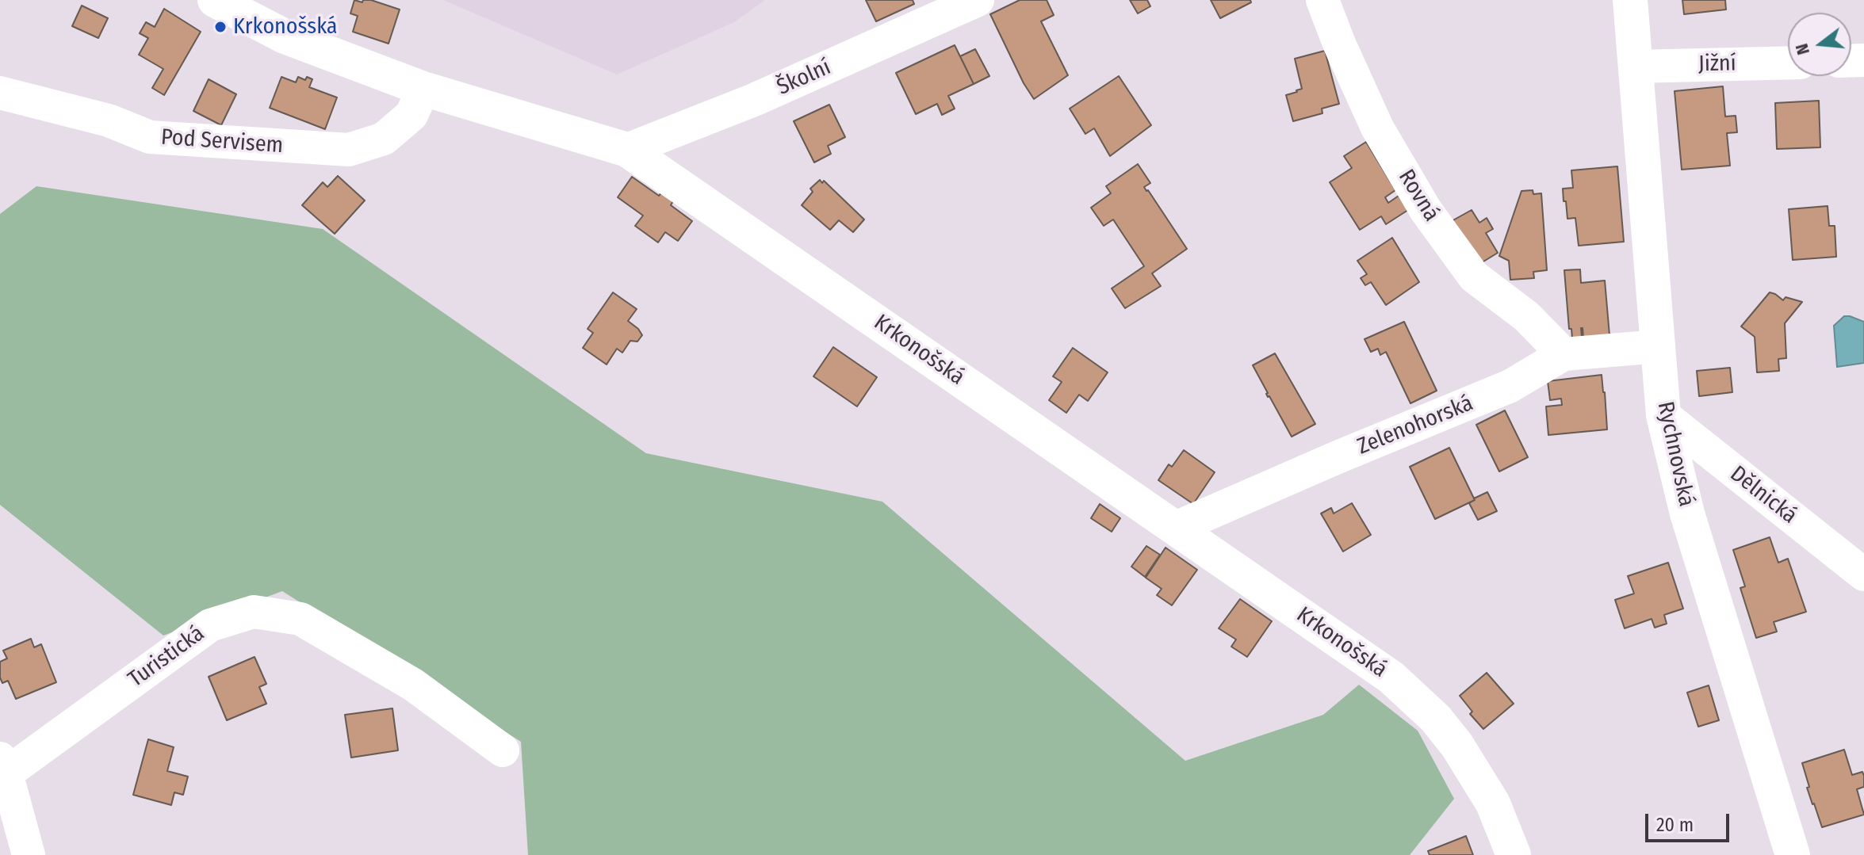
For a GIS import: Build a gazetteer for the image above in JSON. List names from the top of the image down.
{
  "streets": {
    "street": [
      "Jižní",
      "Školní",
      "Pod Servisem",
      "Rovná",
      "Krkonošská",
      "Zelenohorská",
      "Rychnovská",
      "Dělnická",
      "Turistická"
    ]
  },
  "crossings": [
    ["Jižní", "Rychnovská"],
    ["Školní", "Krkonošská"],
    ["Pod Servisem", "Krkonošská"],
    ["Rovná", "Zelenohorská"],
    ["Krkonošská", "Zelenohorská"],
    ["Zelenohorská", "Rychnovská"],
    ["Rychnovská", "Dělnická"]
  ],
  "places": ["Krkonošská"],
  "scale_bar": "20 m",
  "north": "left"
}
